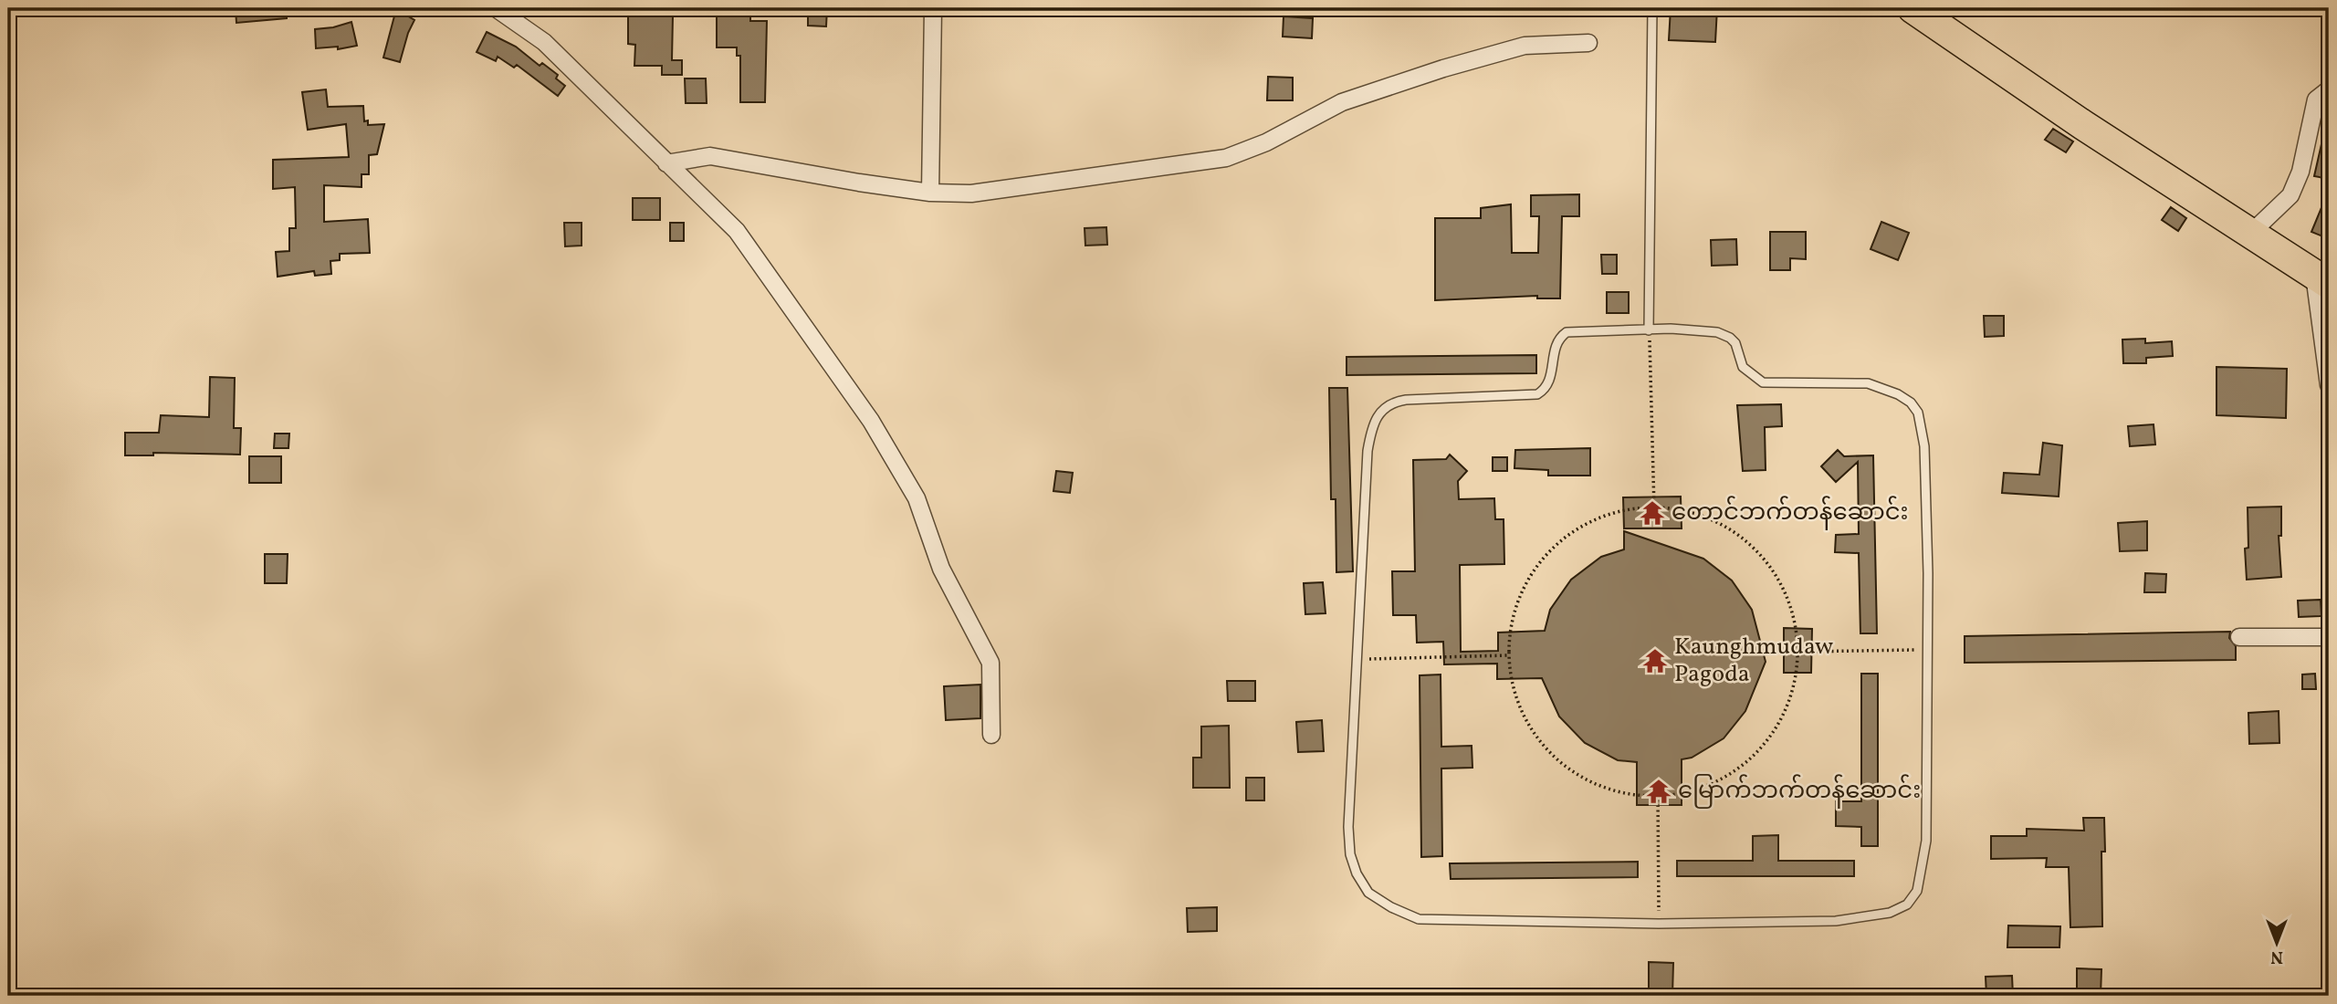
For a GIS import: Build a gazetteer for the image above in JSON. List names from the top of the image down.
{
  "places": {
    "temple": ["တောင်ဘက်တန်ဆောင်း", "Kaunghmudaw Pagoda", "မြောက်ဘက်တန်ဆောင်း"]
  },
  "north": "bottom"
}
